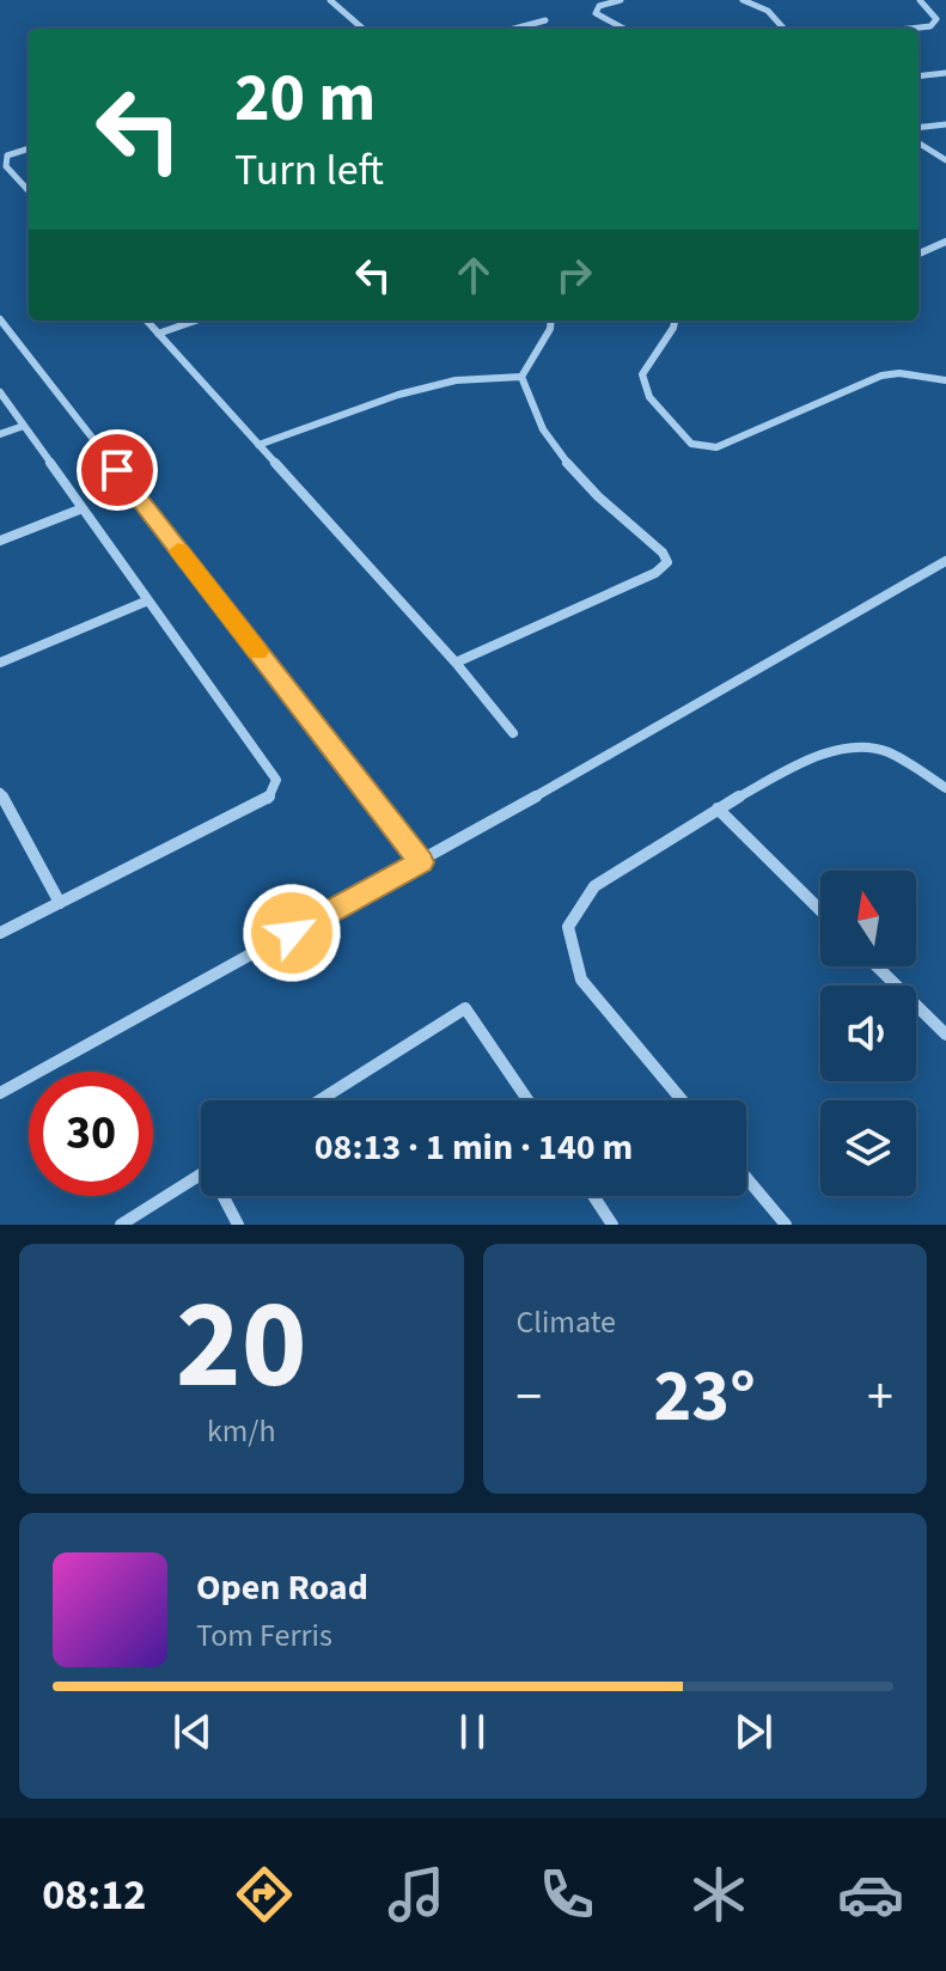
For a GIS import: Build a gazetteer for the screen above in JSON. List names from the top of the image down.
{
  "north": "top",
  "page": {
    "turn": ["20 m", "Turn left"],
    "limit": "30",
    "trip": "08:13 · 1 min · 140 m",
    "tile": [
      ["20", "km/h"],
      "Climate"
    ],
    "heat": ["−", "23°", "+"],
    "song": ["Open Road", "Tom Ferris"],
    "tabs": "08:12"
  }
}
